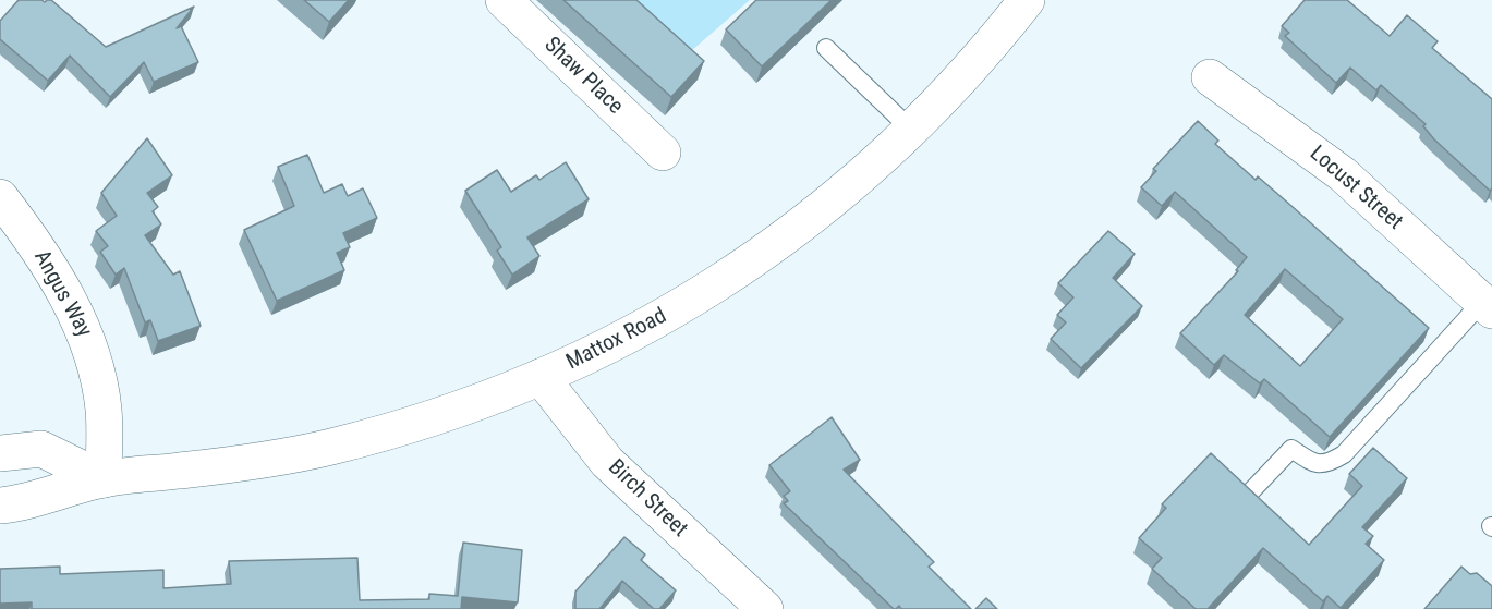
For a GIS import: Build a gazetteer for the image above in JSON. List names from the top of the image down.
{
  "streets": {
    "main road": [
      "Shaw Place",
      "Locust Street",
      "Angus Way",
      "Mattox Road",
      "Birch Street"
    ]
  },
  "crossings": [
    ["Angus Way", "Mattox Road"],
    ["Mattox Road", "Birch Street"]
  ]
}
